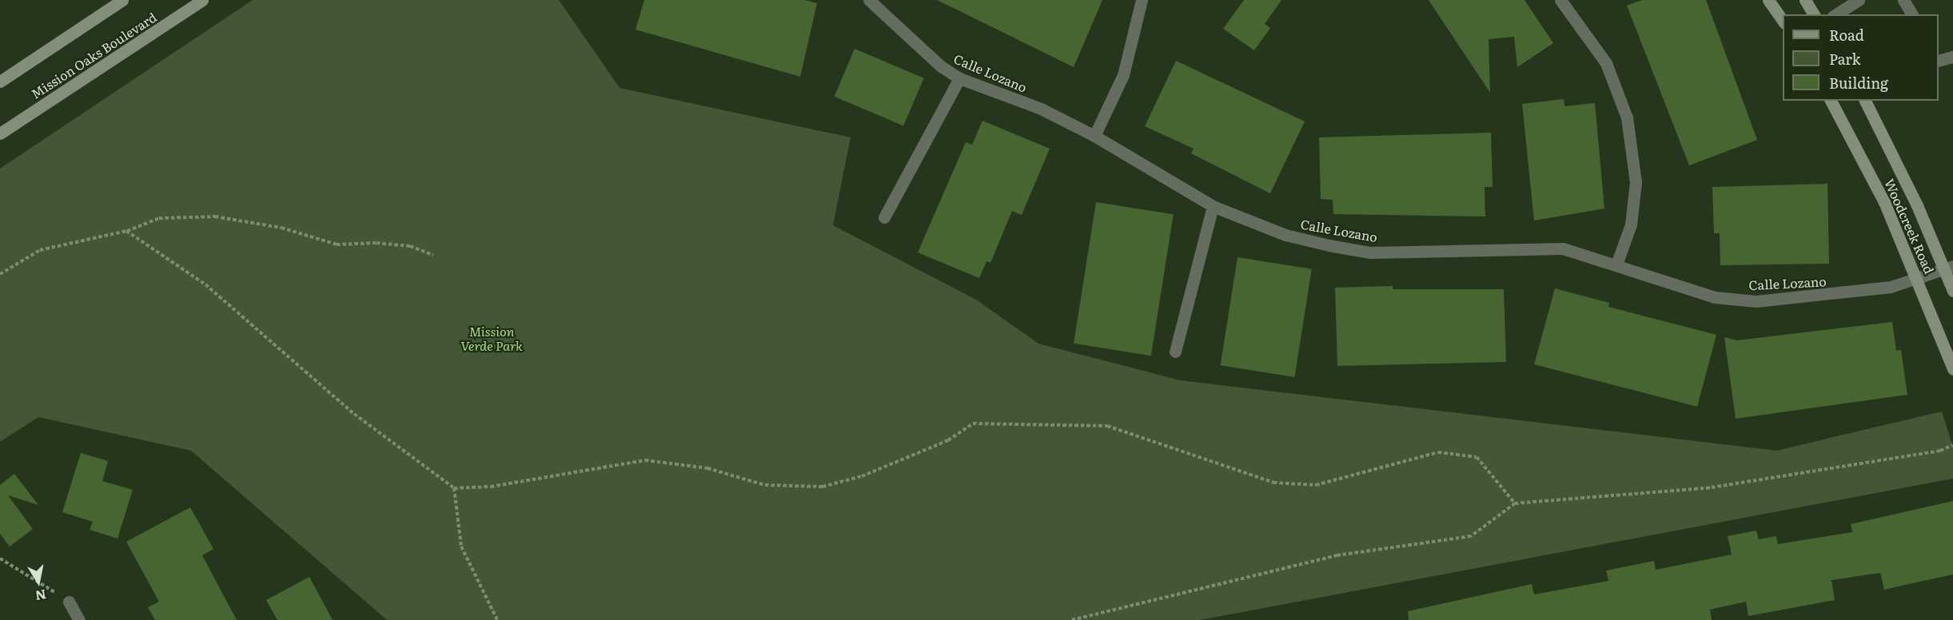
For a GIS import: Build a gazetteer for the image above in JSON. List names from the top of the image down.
{
  "streets": {
    "main road": ["Mission Oaks Boulevard", "Woodcreek Road"],
    "street": ["Calle Lozano"]
  },
  "crossings": [
    ["Calle Lozano", "Woodcreek Road"]
  ],
  "parks": ["Mission Verde Park"],
  "legend": ["Road", "Park", "Building"],
  "north": "bottom"
}
